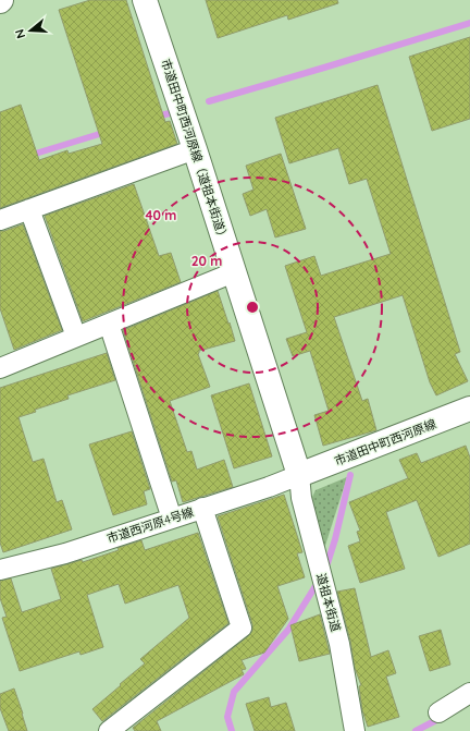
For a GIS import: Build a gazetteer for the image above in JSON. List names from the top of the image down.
{
  "streets": {
    "street": [
      "市道田中町西河原線（道祖本街道）",
      "市道田中町西河原線",
      "市道西河原4号線",
      "道祖本街道"
    ]
  },
  "crossings": [
    ["市道田中町西河原線（道祖本街道）", "市道田中町西河原線"],
    ["市道田中町西河原線（道祖本街道）", "市道西河原4号線"],
    ["市道田中町西河原線（道祖本街道）", "道祖本街道"],
    ["市道田中町西河原線", "市道西河原4号線"],
    ["市道田中町西河原線", "道祖本街道"],
    ["市道西河原4号線", "道祖本街道"]
  ],
  "north": "left",
  "rings": ["40 m", "20 m"]
}
